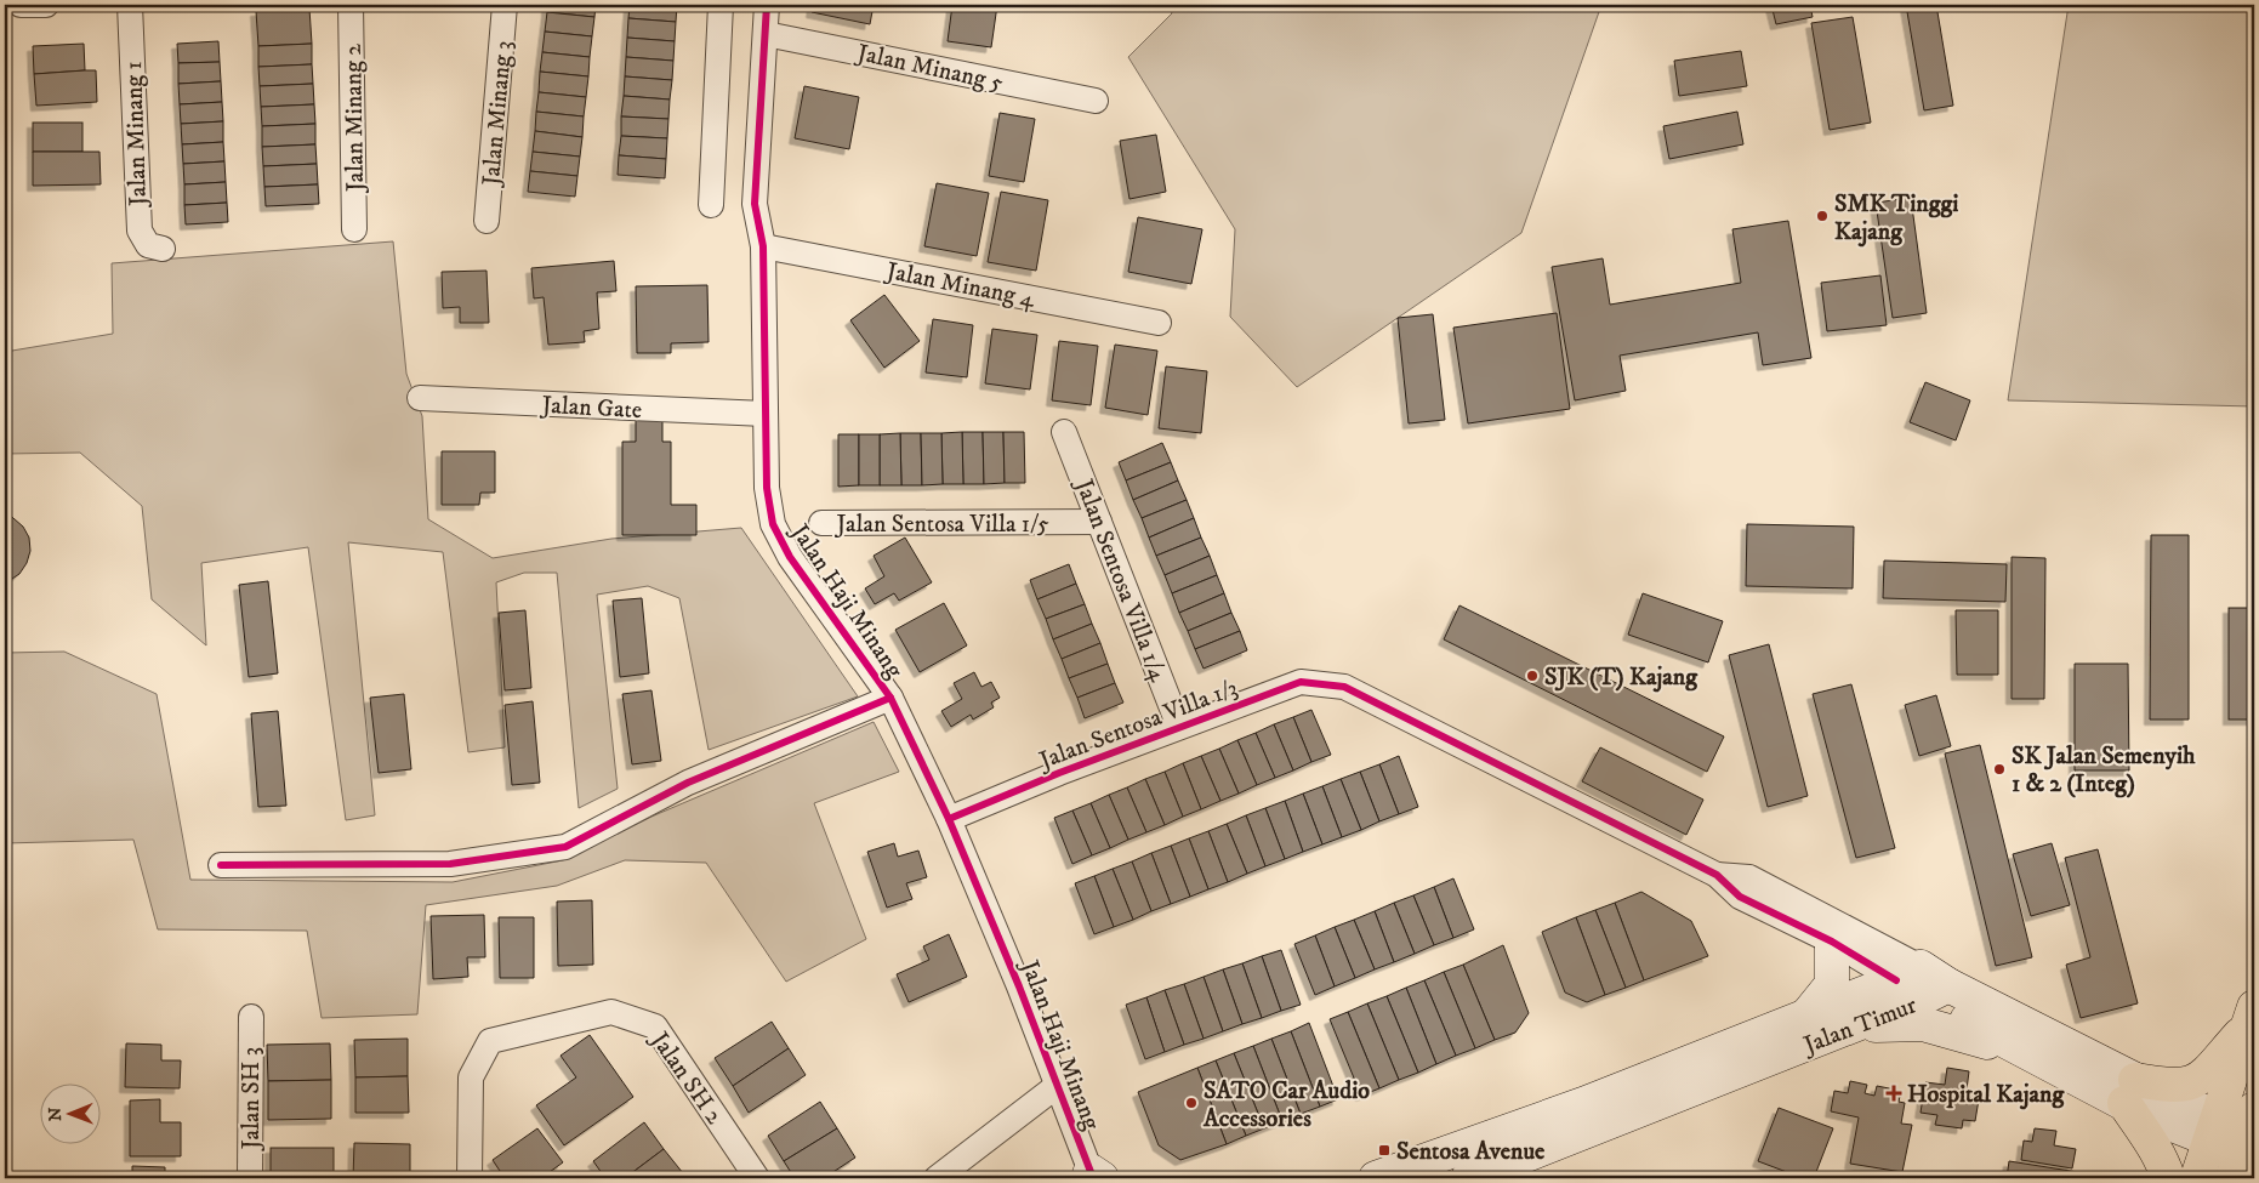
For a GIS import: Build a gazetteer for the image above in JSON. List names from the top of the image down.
{
  "streets": {
    "main road": ["Jalan Timur"],
    "street": [
      "Jalan Minang 5",
      "Jalan Minang 3",
      "Jalan Minang 2",
      "Jalan Minang 1",
      "Jalan Minang 4",
      "Jalan Gate",
      "Jalan Sentosa Villa 1/5",
      "Jalan Sentosa Villa 1/4",
      "Jalan Haji Minang",
      "Jalan Sentosa Villa 1/3",
      "Jalan SH 2",
      "Jalan SH 3"
    ]
  },
  "crossings": [
    ["Jalan Minang 5", "Jalan Haji Minang"],
    ["Jalan Minang 4", "Jalan Haji Minang"],
    ["Jalan Gate", "Jalan Haji Minang"],
    ["Jalan Sentosa Villa 1/5", "Jalan Sentosa Villa 1/4"],
    ["Jalan Sentosa Villa 1/4", "Jalan Sentosa Villa 1/3"],
    ["Jalan Haji Minang", "Jalan Sentosa Villa 1/3"]
  ],
  "places": {
    "other": [
      "SMK Tinggi Kajang",
      "SJK (T) Kajang",
      "SK Jalan Semenyih 1 & 2 (Integ)",
      "SATO Car Audio Accessories"
    ],
    "health": ["Hospital Kajang"],
    "transit": ["Sentosa Avenue"]
  },
  "north": "left"
}
